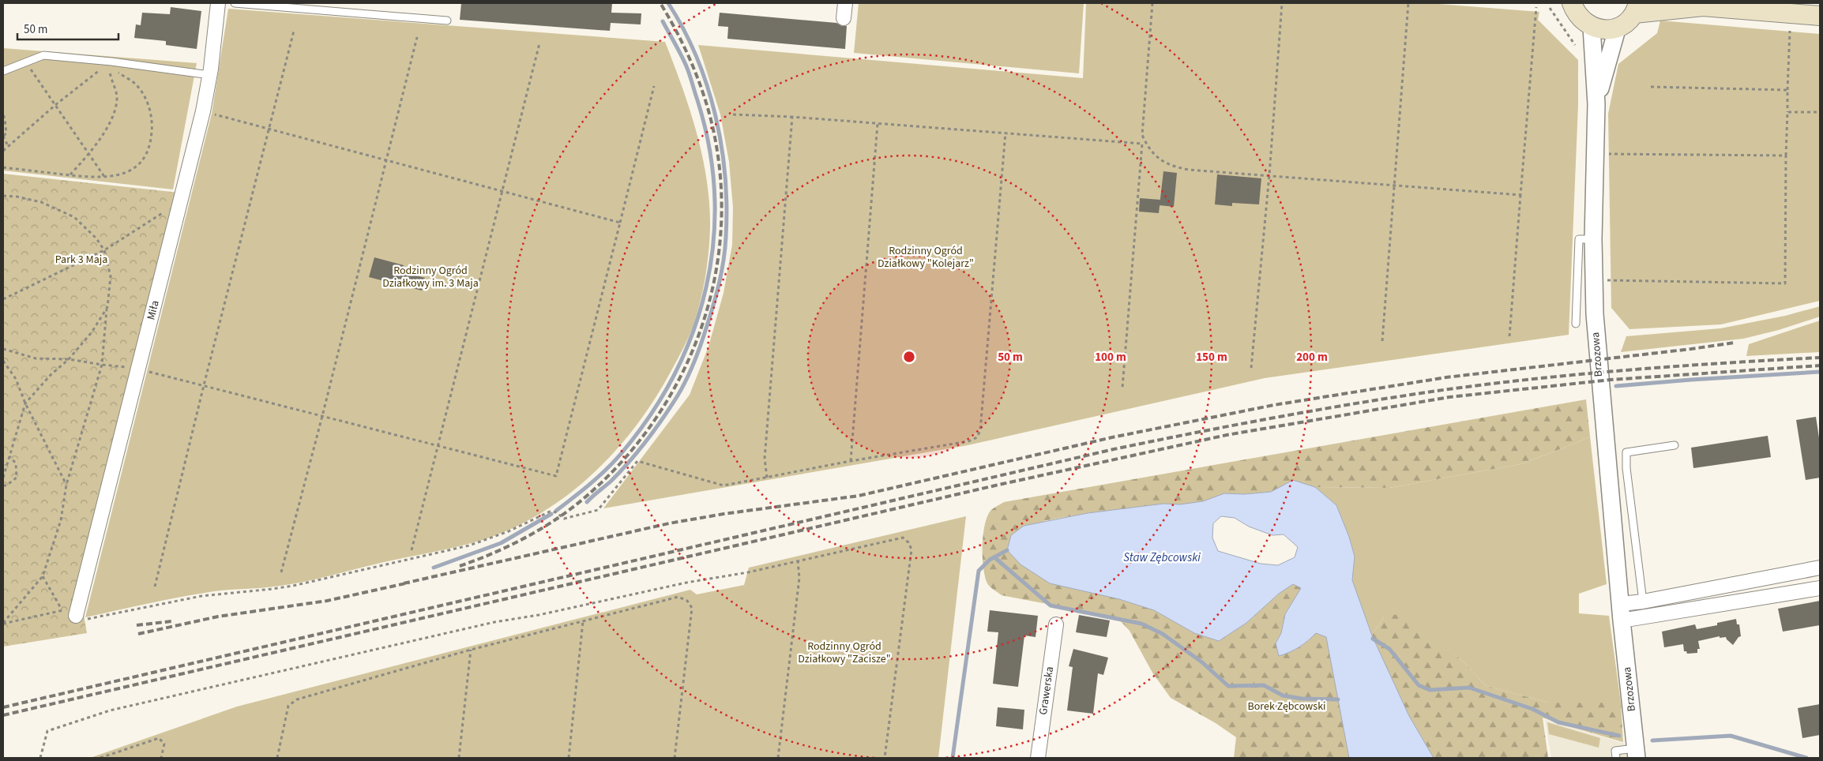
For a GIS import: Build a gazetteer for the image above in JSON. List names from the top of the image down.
{
  "streets": {
    "street": ["Miła", "Brzozowa", "Grawerska"]
  },
  "water": ["Staw Zębcowski"],
  "parks": [
    "Rodzinny Ogród Działkowy \"Kolejarz\"",
    "Park 3 Maja",
    "Rodzinny Ogród Działkowy im. 3 Maja",
    "Rodzinny Ogród Działkowy \"Zacisze\"",
    "Borek Zębcowski"
  ],
  "scale_bar": "50 m",
  "rings": [
    "50 m",
    "100 m",
    "150 m",
    "200 m"
  ]
}
